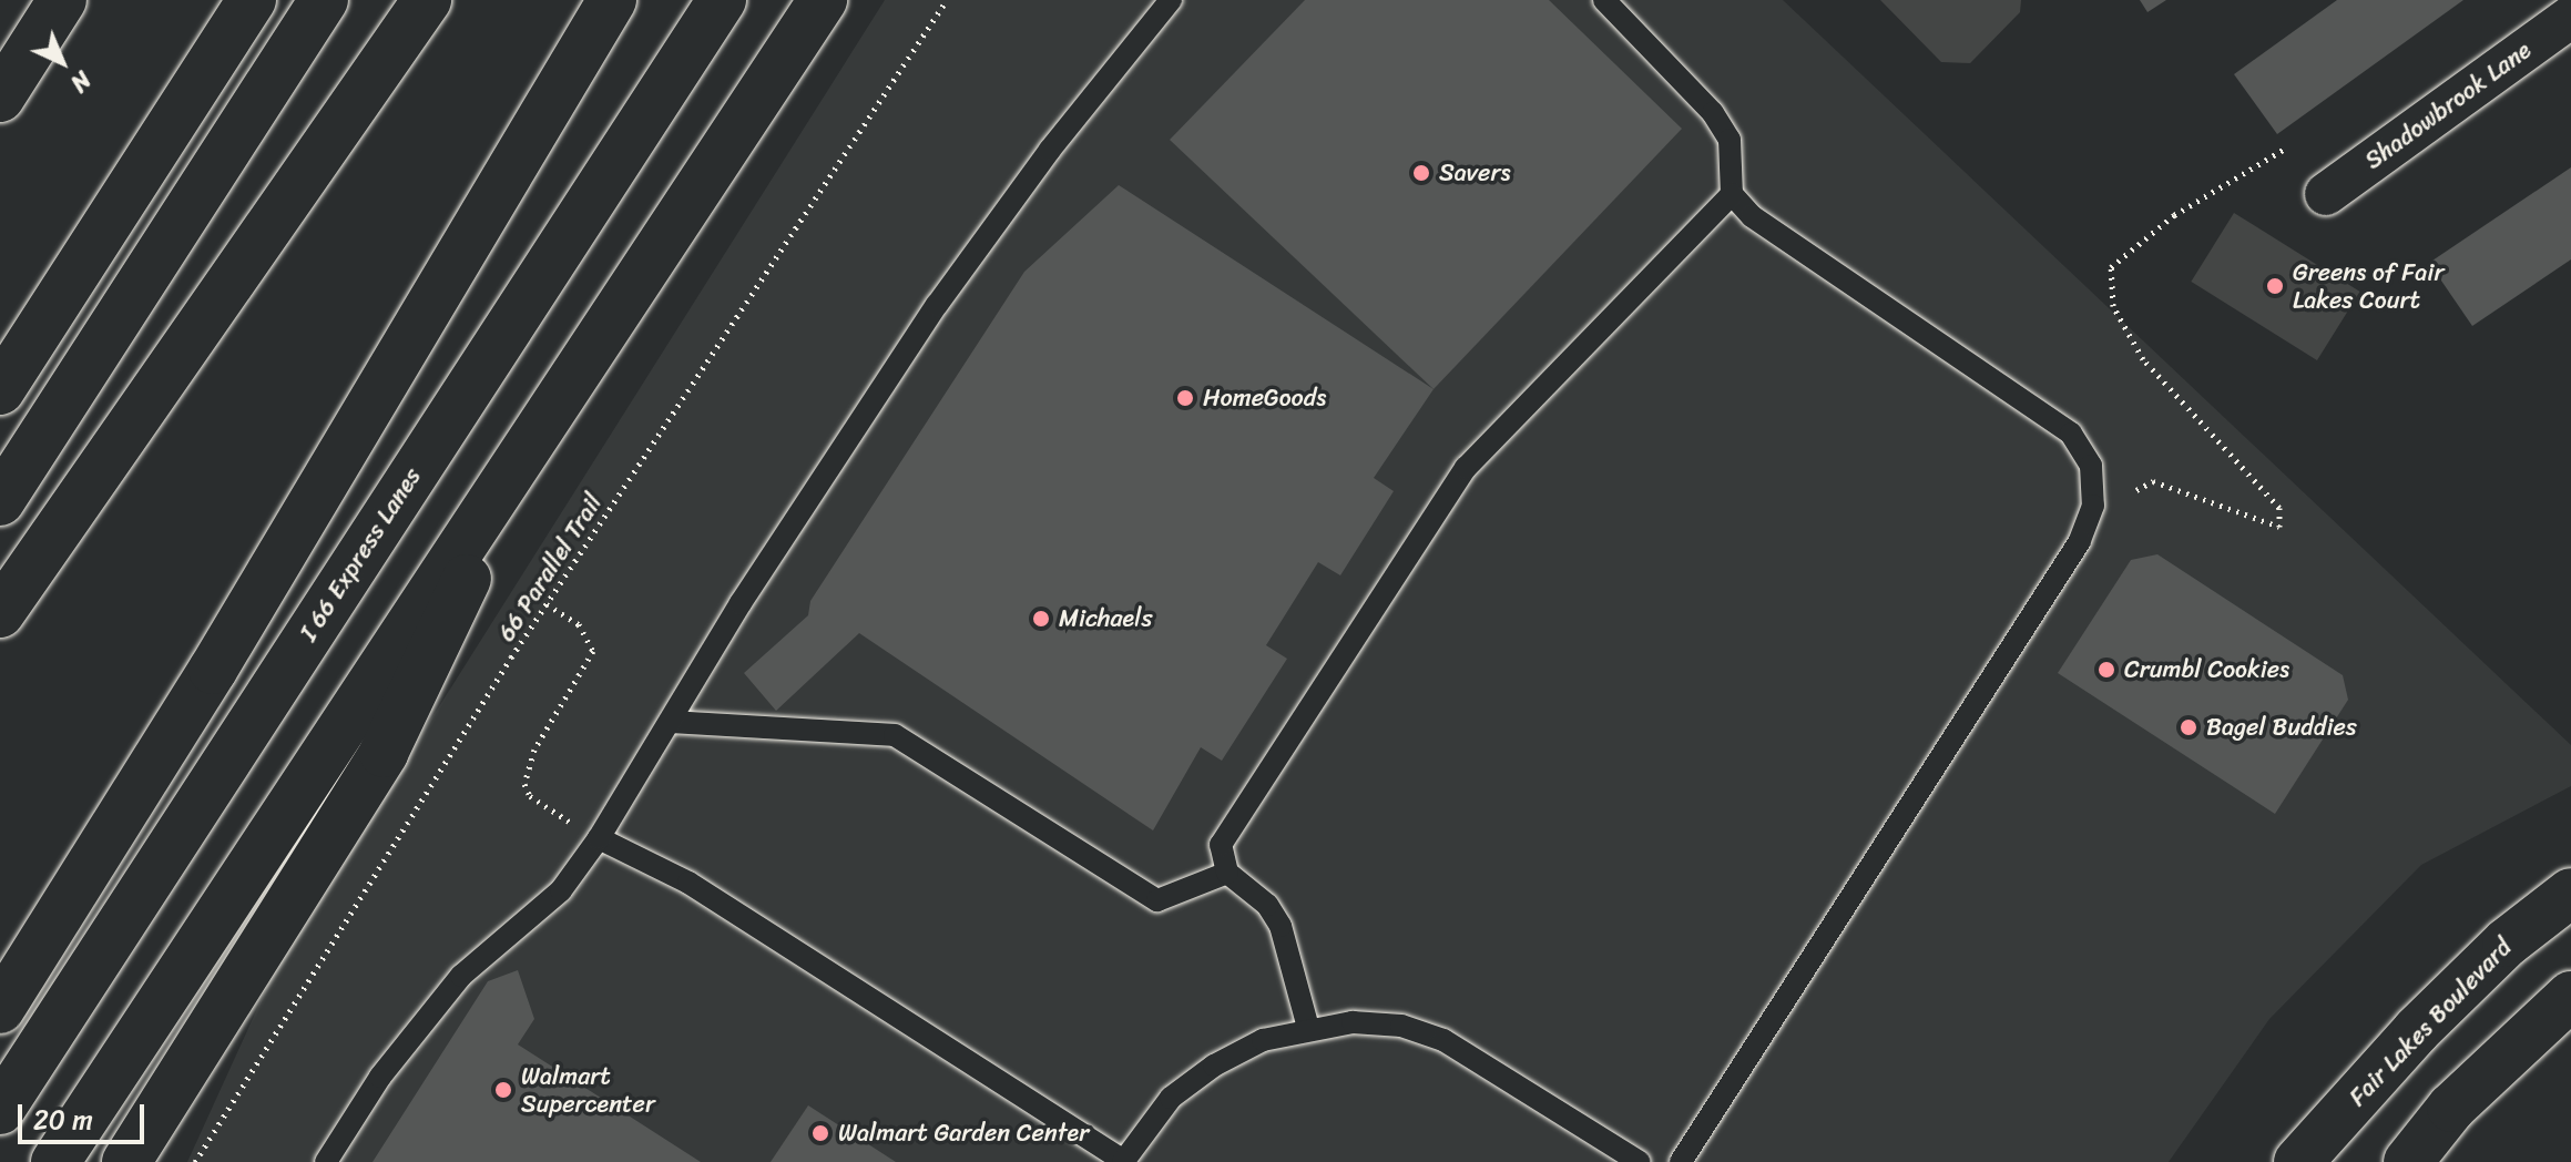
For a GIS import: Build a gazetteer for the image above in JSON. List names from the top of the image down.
{
  "streets": {
    "main road": ["I 66 Express Lanes", "Fair Lakes Boulevard"],
    "street": ["Shadowbrook Lane"],
    "path": ["66 Parallel Trail"]
  },
  "places": [
    "Savers",
    "Greens of Fair Lakes Court",
    "HomeGoods",
    "Michaels",
    "Crumbl Cookies",
    "Bagel Buddies",
    "Walmart Supercenter",
    "Walmart Garden Center"
  ],
  "scale_bar": "20 m",
  "north": "bottom right"
}
